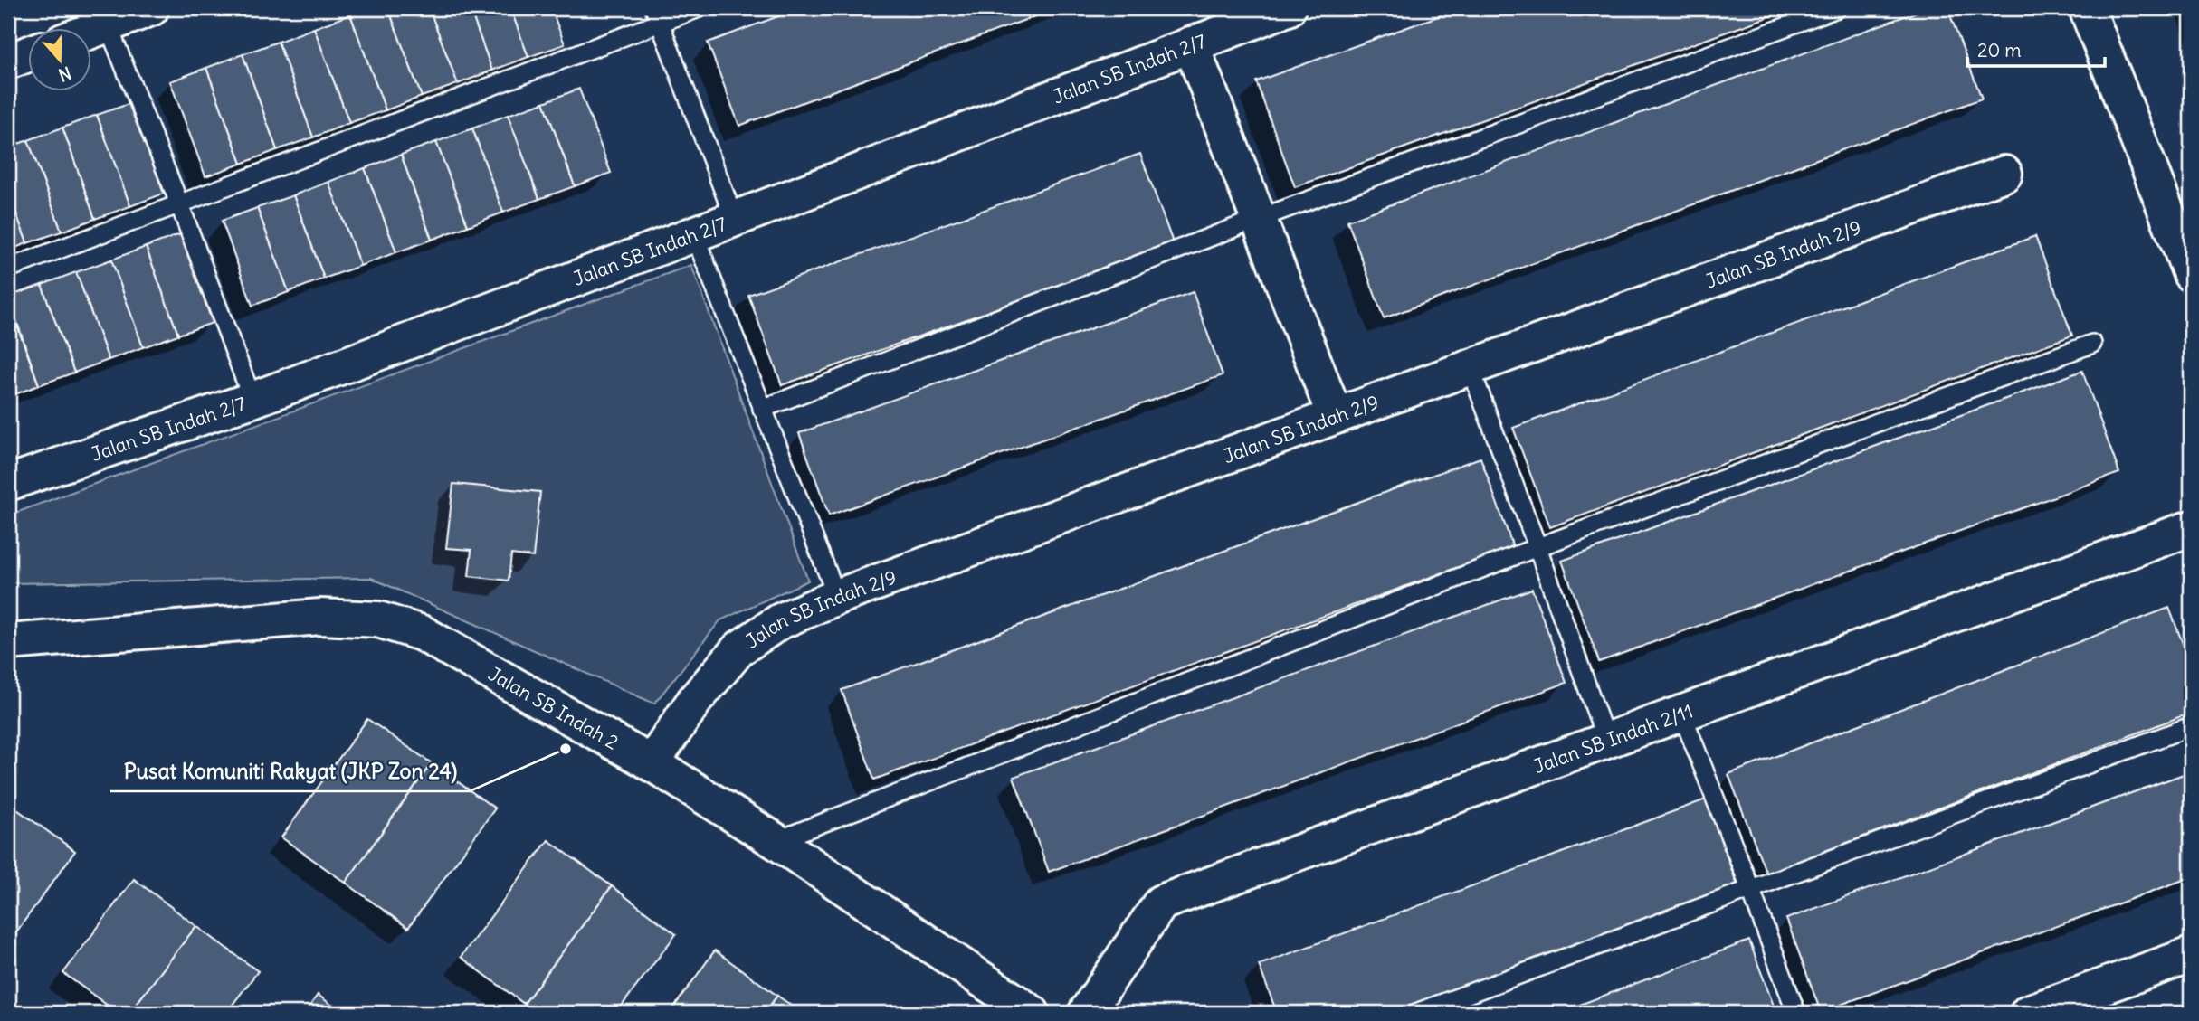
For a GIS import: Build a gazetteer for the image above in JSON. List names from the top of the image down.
{
  "streets": {
    "street": [
      "Jalan SB Indah 2/7",
      "Jalan SB Indah 2/9",
      "Jalan SB Indah 2",
      "Jalan SB Indah 2/11"
    ]
  },
  "crossings": [
    ["Jalan SB Indah 2/9", "Jalan SB Indah 2"]
  ],
  "places": ["Pusat Komuniti Rakyat (JKP Zon 24)"],
  "scale_bar": "20 m",
  "north": "bottom"
}
